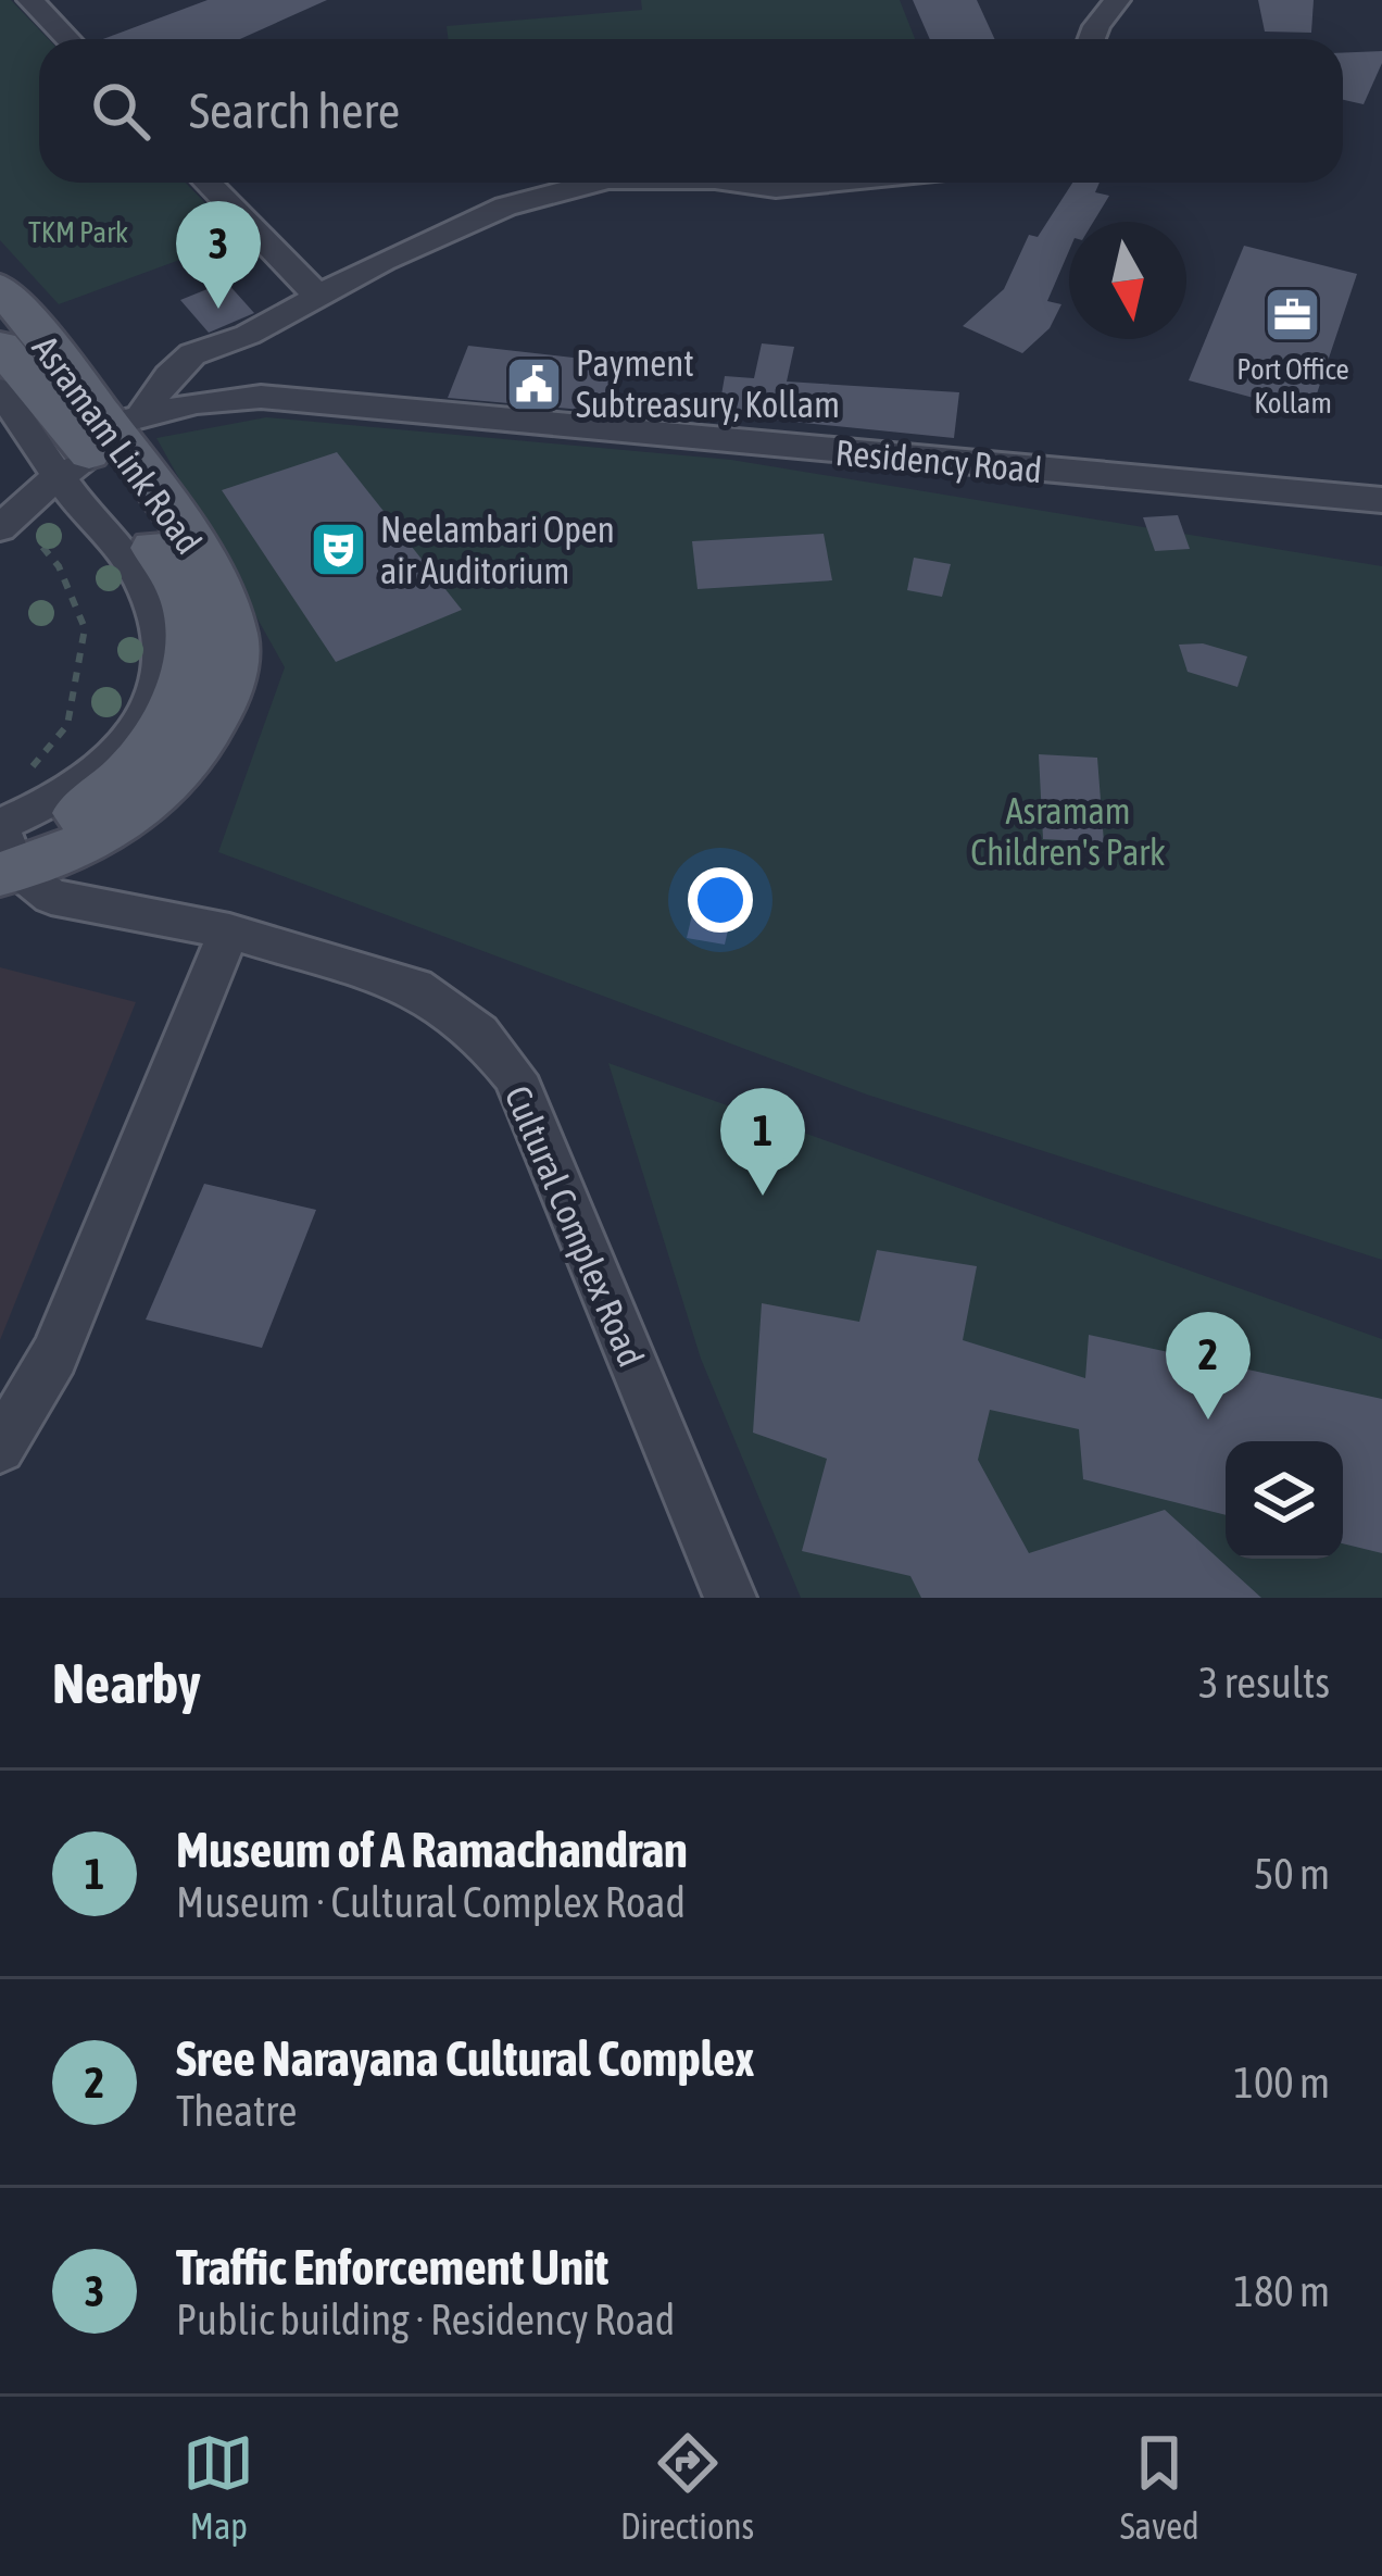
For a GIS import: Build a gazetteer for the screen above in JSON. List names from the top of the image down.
{
  "streets": {
    "main road": ["Asramam Link Road"],
    "street": ["Residency Road", "Cultural Complex Road"]
  },
  "crossings": [
    ["Asramam Link Road", "Residency Road"],
    ["Asramam Link Road", "Cultural Complex Road"]
  ],
  "parks": ["TKM Park", "Asramam Children's Park"],
  "places": {
    "office": ["Port Office Kollam"],
    "public building": ["Payment Subtreasury, Kollam"],
    "theatre": ["Neelambari Open air Auditorium"]
  },
  "north": "bottom",
  "page": {
    "search": "Search here",
    "pins": ["3", "1", "2"],
    "heading": ["Nearby", "3 results"],
    "list": [
      {
        "mark": "1",
        "name": "Museum of A Ramachandran",
        "note": "Museum · Cultural Complex Road",
        "value": "50 m"
      },
      {
        "mark": "2",
        "name": "Sree Narayana Cultural Complex",
        "note": "Theatre",
        "value": "100 m"
      },
      {
        "mark": "3",
        "name": "Traffic Enforcement Unit",
        "note": "Public building · Residency Road",
        "value": "180 m"
      }
    ],
    "nav": ["Map", "Directions", "Saved"]
  }
}
